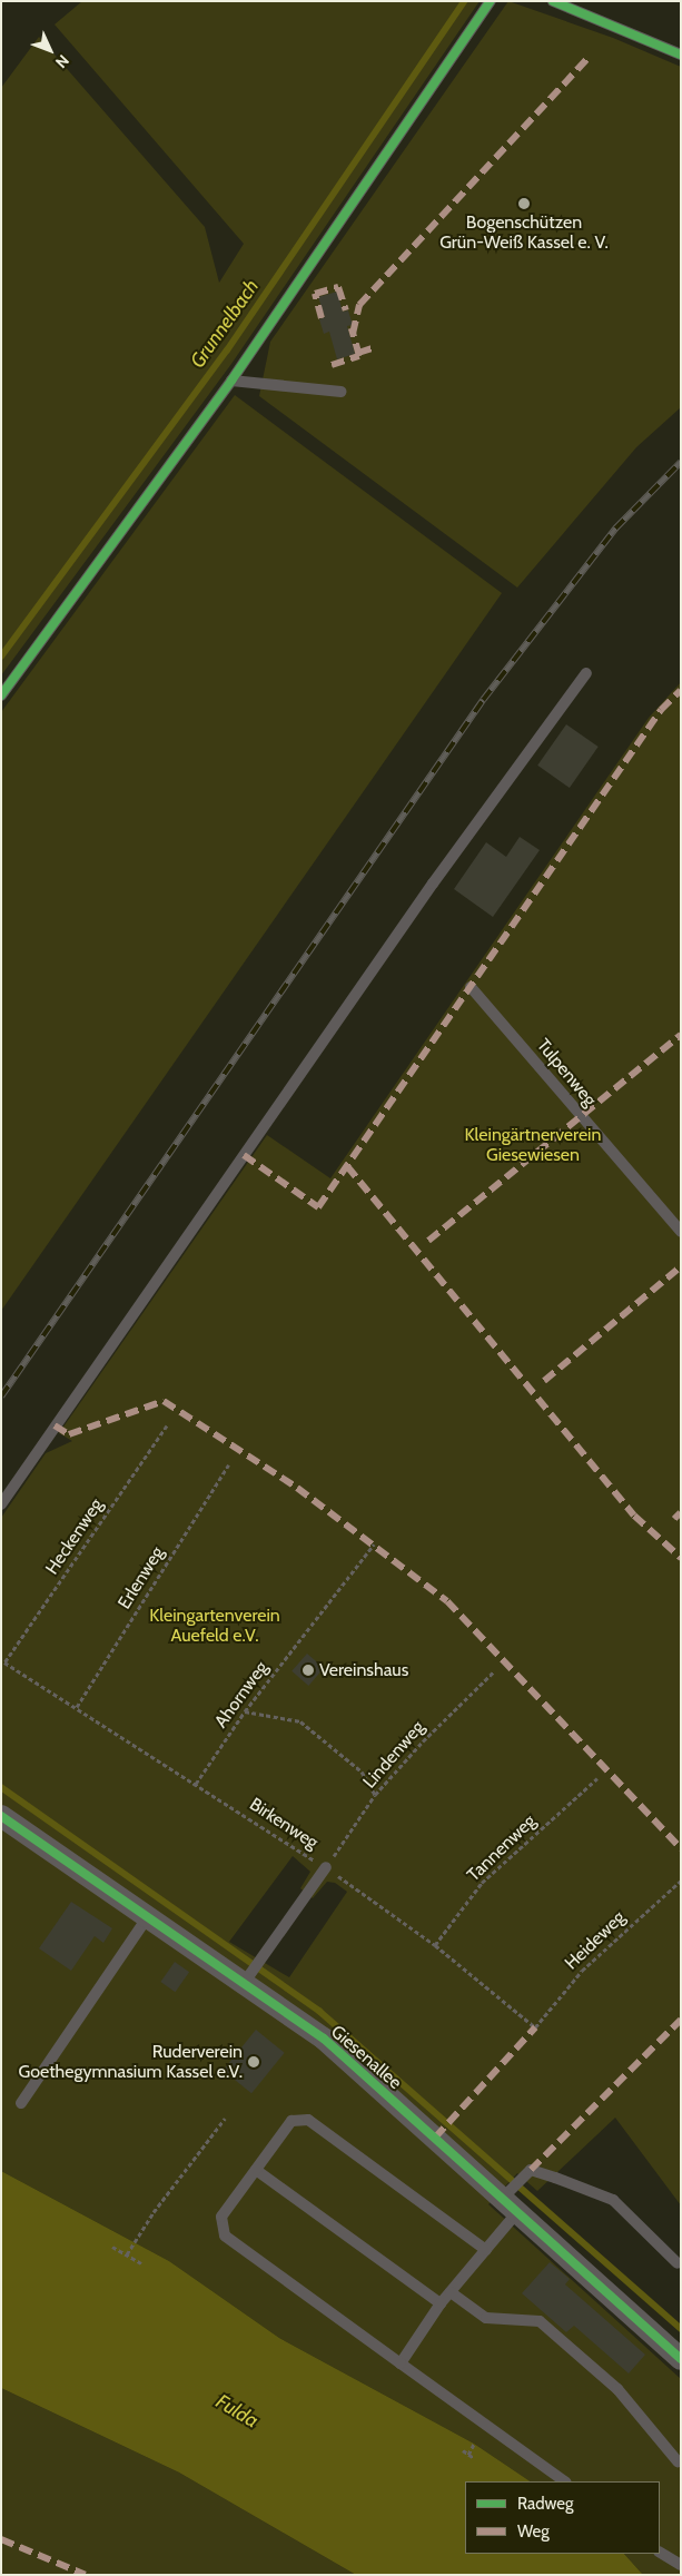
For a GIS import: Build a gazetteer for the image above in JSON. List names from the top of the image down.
{
  "streets": {
    "street": ["Giesenallee"],
    "lane": ["Tulpenweg"],
    "path": [
      "Heckenweg",
      "Erlenweg",
      "Ahornweg",
      "Lindenweg",
      "Birkenweg",
      "Tannenweg",
      "Heideweg"
    ]
  },
  "crossings": [
    ["Heckenweg", "Birkenweg"],
    ["Erlenweg", "Birkenweg"],
    ["Ahornweg", "Birkenweg"],
    ["Lindenweg", "Birkenweg"],
    ["Birkenweg", "Tannenweg"],
    ["Birkenweg", "Heideweg"]
  ],
  "water": ["Grunnelbach", "Fulda"],
  "parks": ["Kleingärtnerverein Giesewiesen", "Kleingartenverein Auefeld e.V."],
  "places": ["Bogenschützen Grün-Weiß Kassel e. V.", "Vereinshaus", "Ruderverein Goethegymnasium Kassel e.V."],
  "legend": ["Radweg", "Weg"],
  "north": "bottom right"
}
